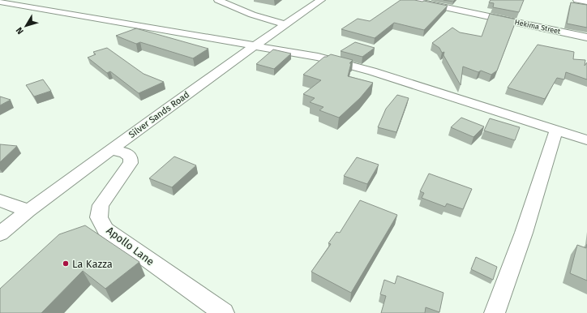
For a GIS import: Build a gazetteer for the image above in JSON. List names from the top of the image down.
{
  "streets": {
    "street": ["Hekima Street", "Silver Sands Road", "Apollo Lane"]
  },
  "crossings": [
    ["Silver Sands Road", "Apollo Lane"]
  ],
  "places": ["La Kazza"],
  "north": "bottom left"
}
